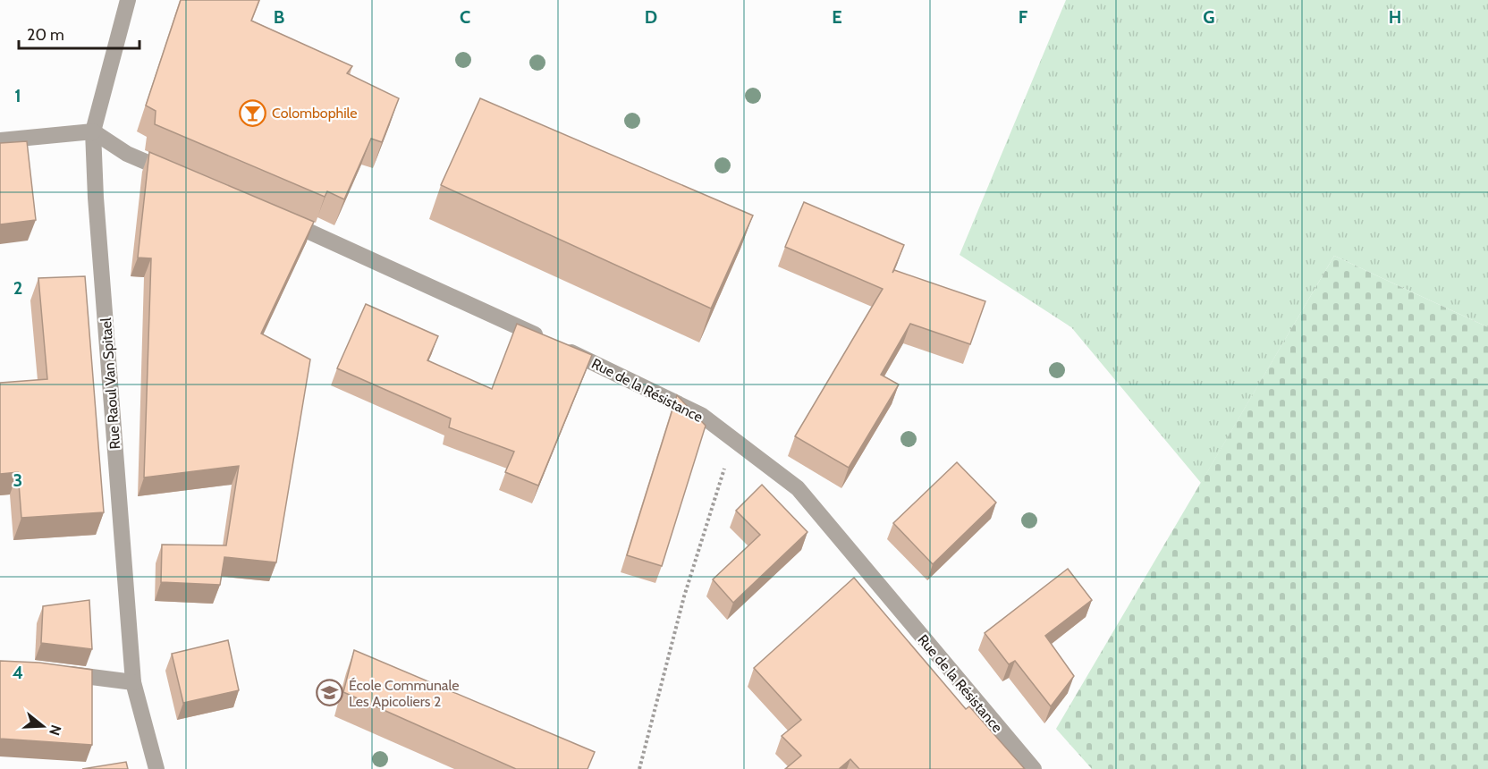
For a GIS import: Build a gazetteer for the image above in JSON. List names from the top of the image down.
{
  "streets": {
    "street": ["Rue Raoul Van Spitael", "Rue de la Résistance"]
  },
  "places": {
    "bar": ["Colombophile"],
    "school or university": ["École Communale Les Apicoliers 2"]
  },
  "scale_bar": "20 m",
  "north": "right",
  "grid": {
    "columns": [
      "B",
      "C",
      "D",
      "E",
      "F",
      "G",
      "H"
    ],
    "rows": [
      "1",
      "2",
      "3",
      "4"
    ]
  }
}
